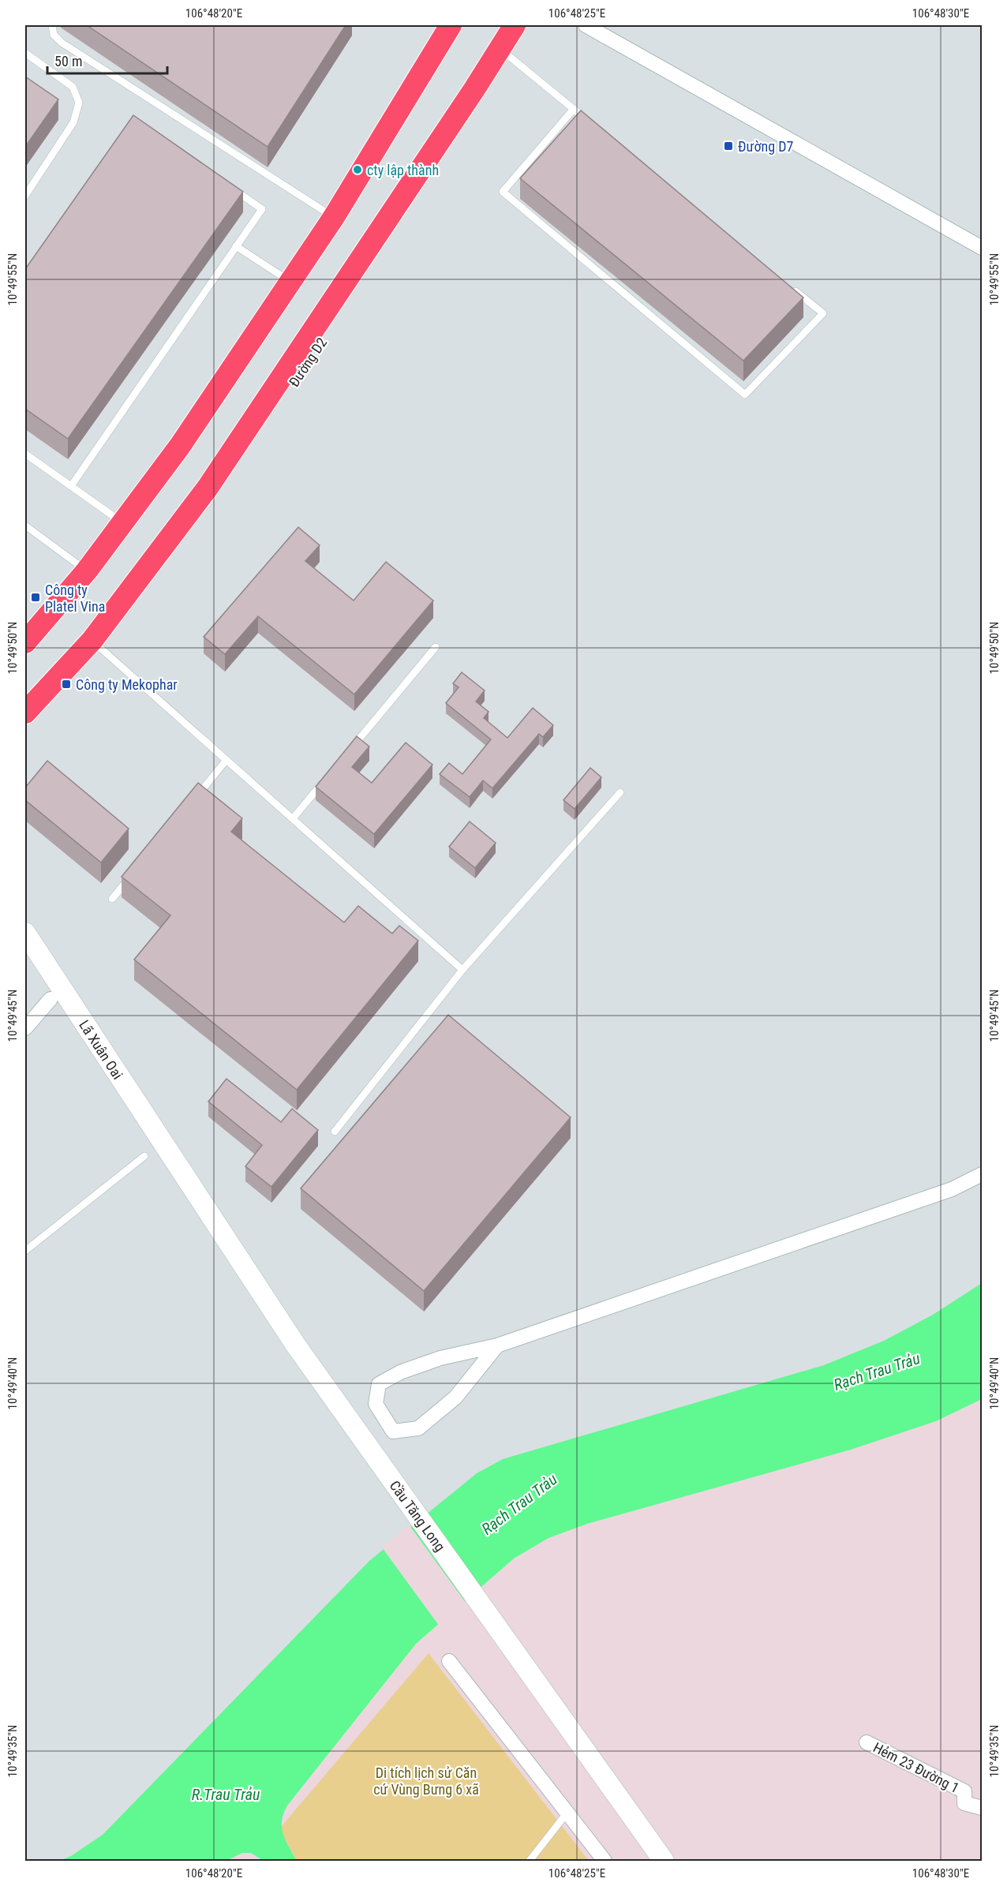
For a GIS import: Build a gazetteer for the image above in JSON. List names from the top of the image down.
{
  "streets": {
    "main road": ["Đường D2", "Lã Xuân Oai", "Cầu Tăng Long"],
    "street": ["Hẻm 23 Đường 1"]
  },
  "crossings": [
    ["Lã Xuân Oai", "Cầu Tăng Long"]
  ],
  "water": ["Rạch Trau Trảu", "R.Trau Trảu"],
  "parks": ["Di tích lịch sử Căn cứ Vùng Bưng 6 xã"],
  "places": {
    "transit": ["Đường D7", "Công ty Platel Vina", "Công ty Mekophar"],
    "other": ["cty lập thành"]
  },
  "scale_bar": "50 m",
  "coordinates": [
    "106°48'20\"E",
    "106°48'25\"E",
    "106°48'30\"E",
    "10°49'55\"N",
    "10°49'50\"N",
    "10°49'45\"N",
    "10°49'40\"N",
    "10°49'35\"N"
  ]
}
